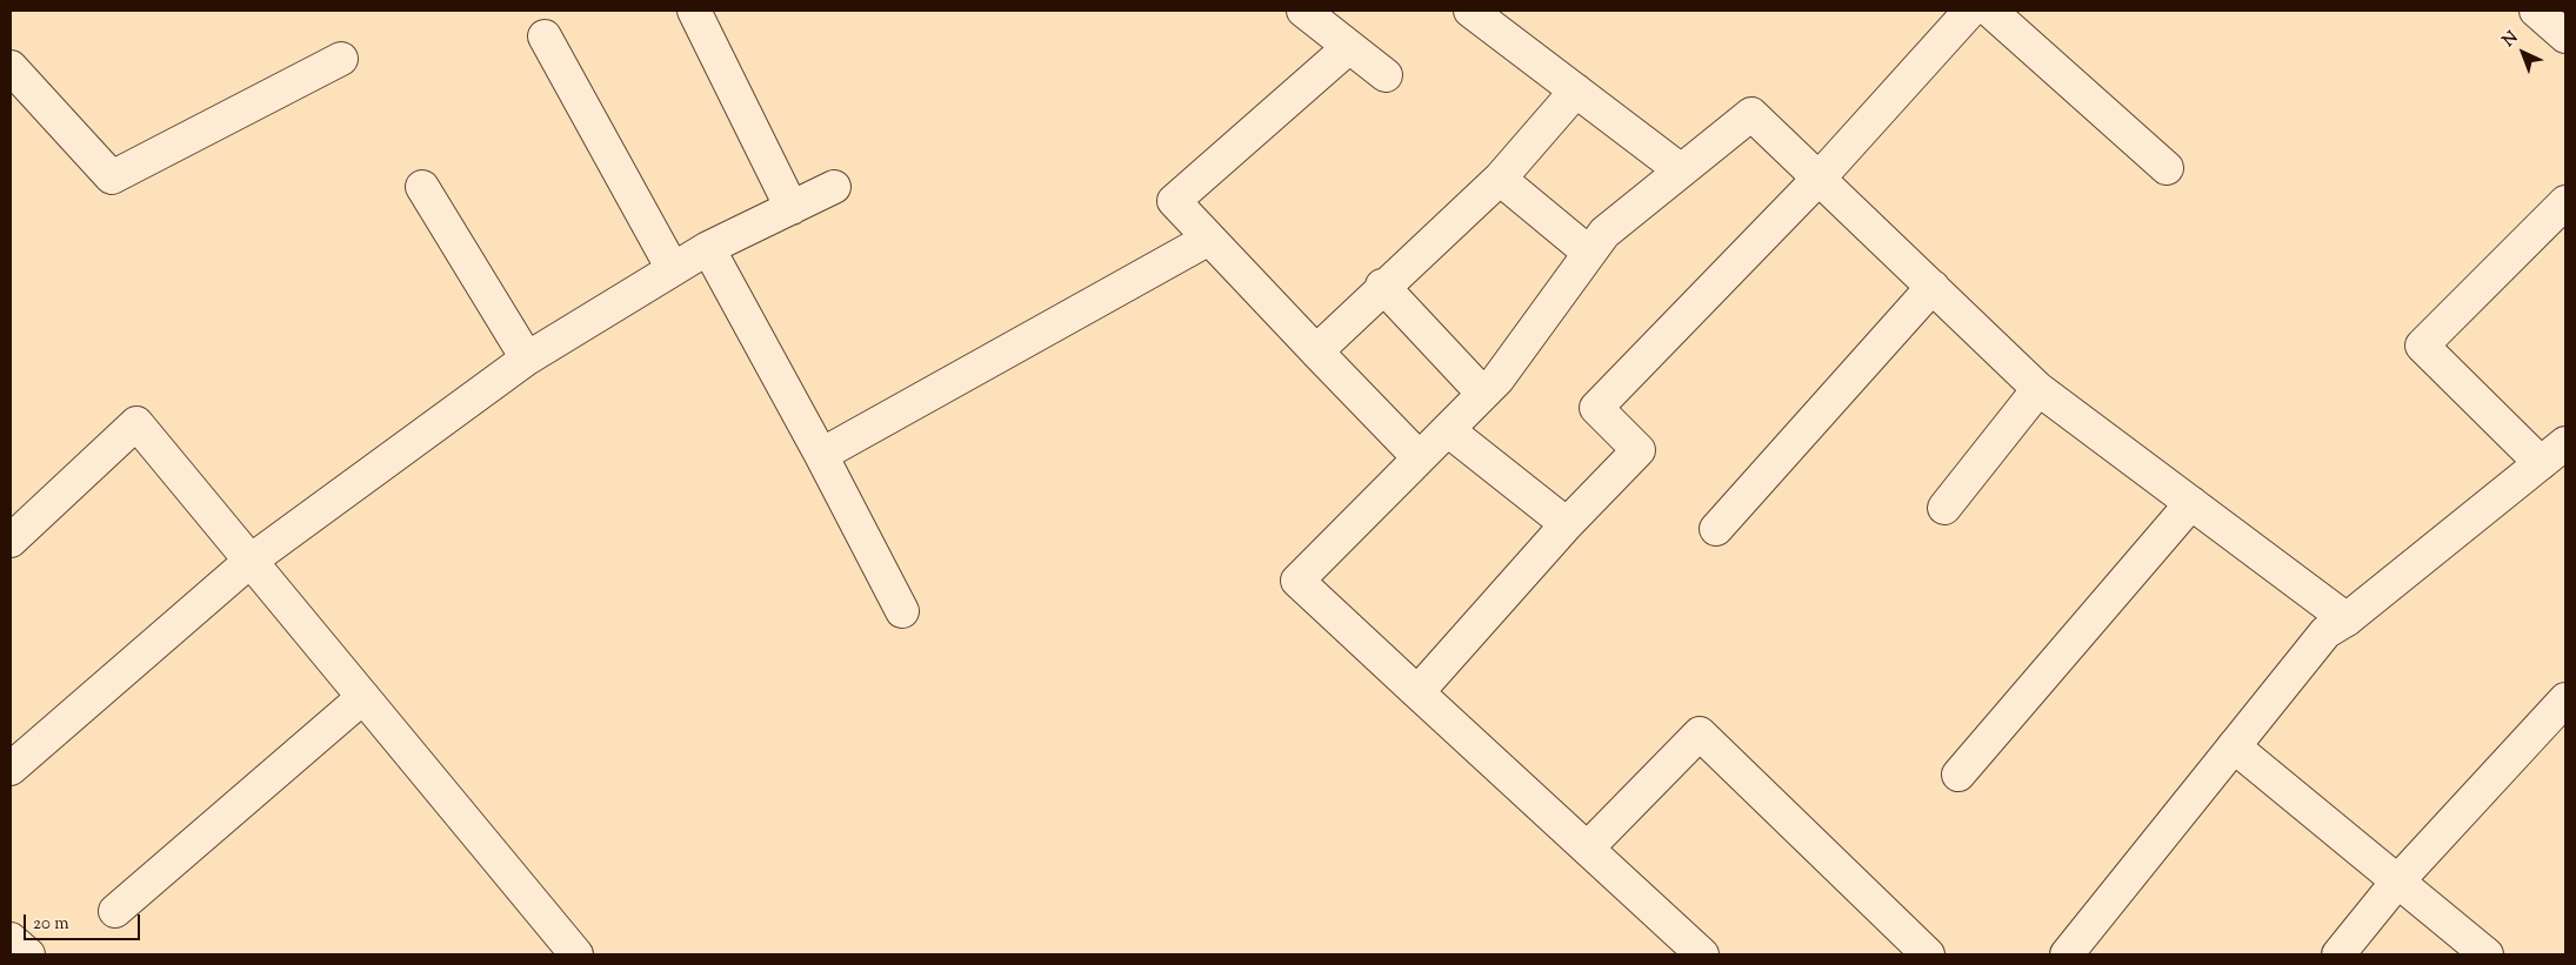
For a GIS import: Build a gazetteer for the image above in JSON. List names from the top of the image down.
{
  "scale_bar": "20 m",
  "north": "top left"
}
